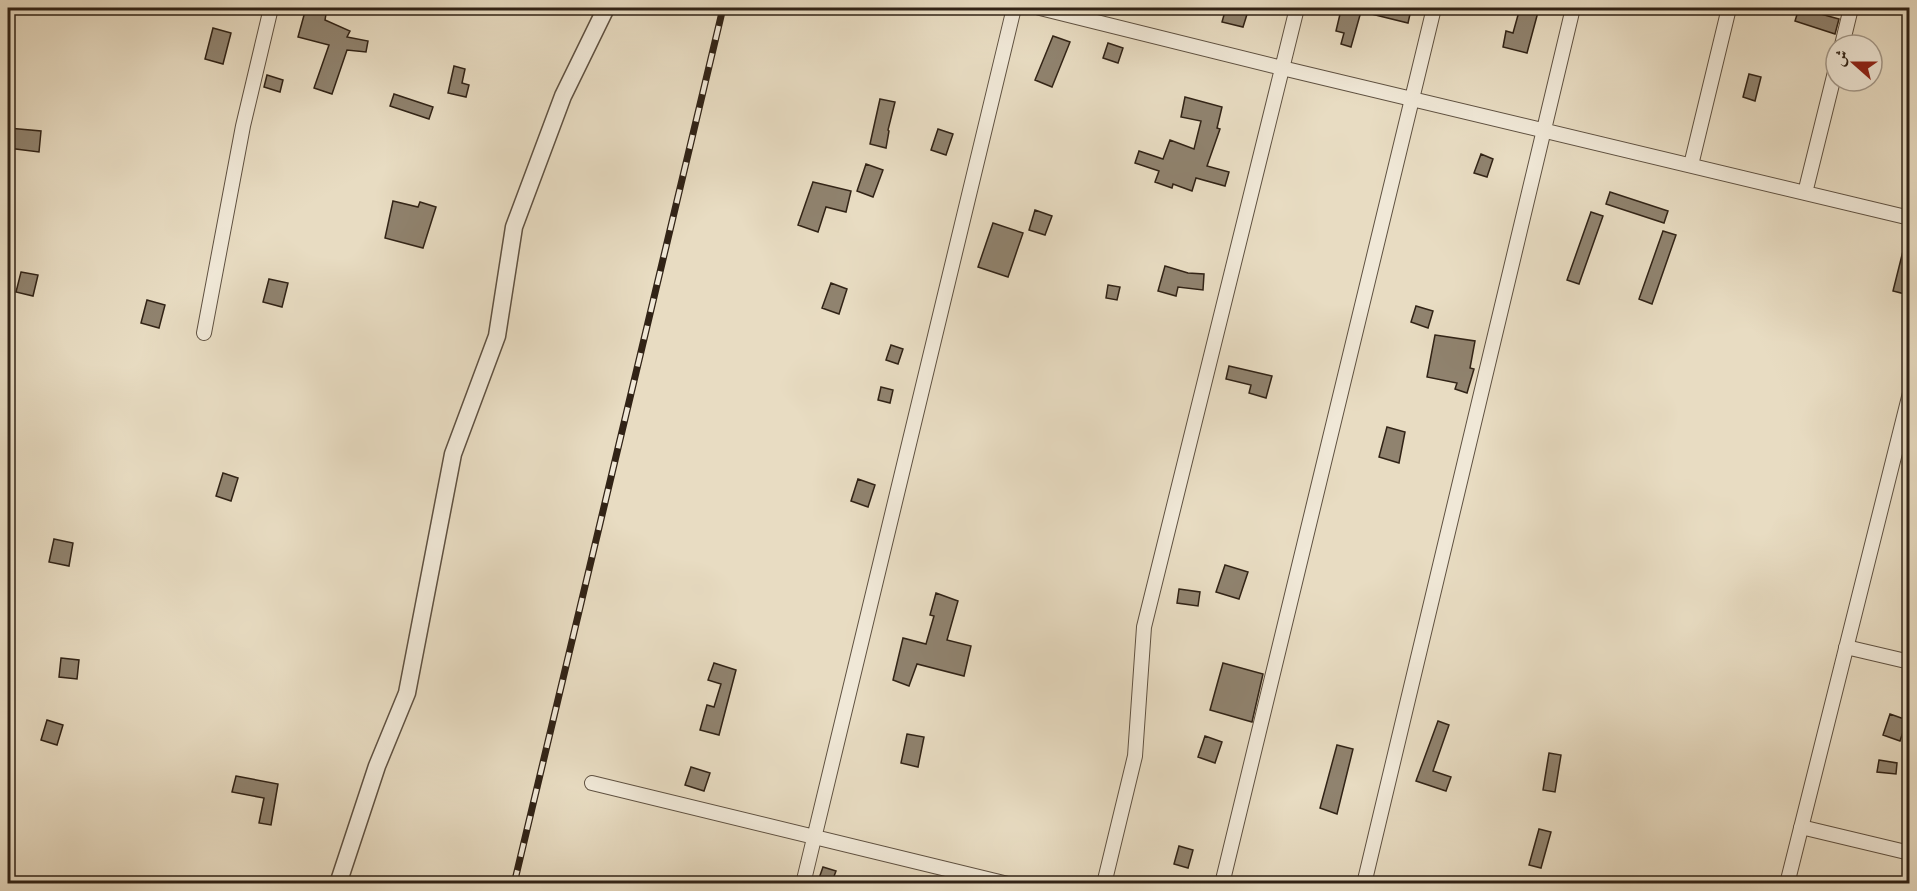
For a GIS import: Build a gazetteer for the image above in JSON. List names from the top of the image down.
{
  "north": "left"
}
